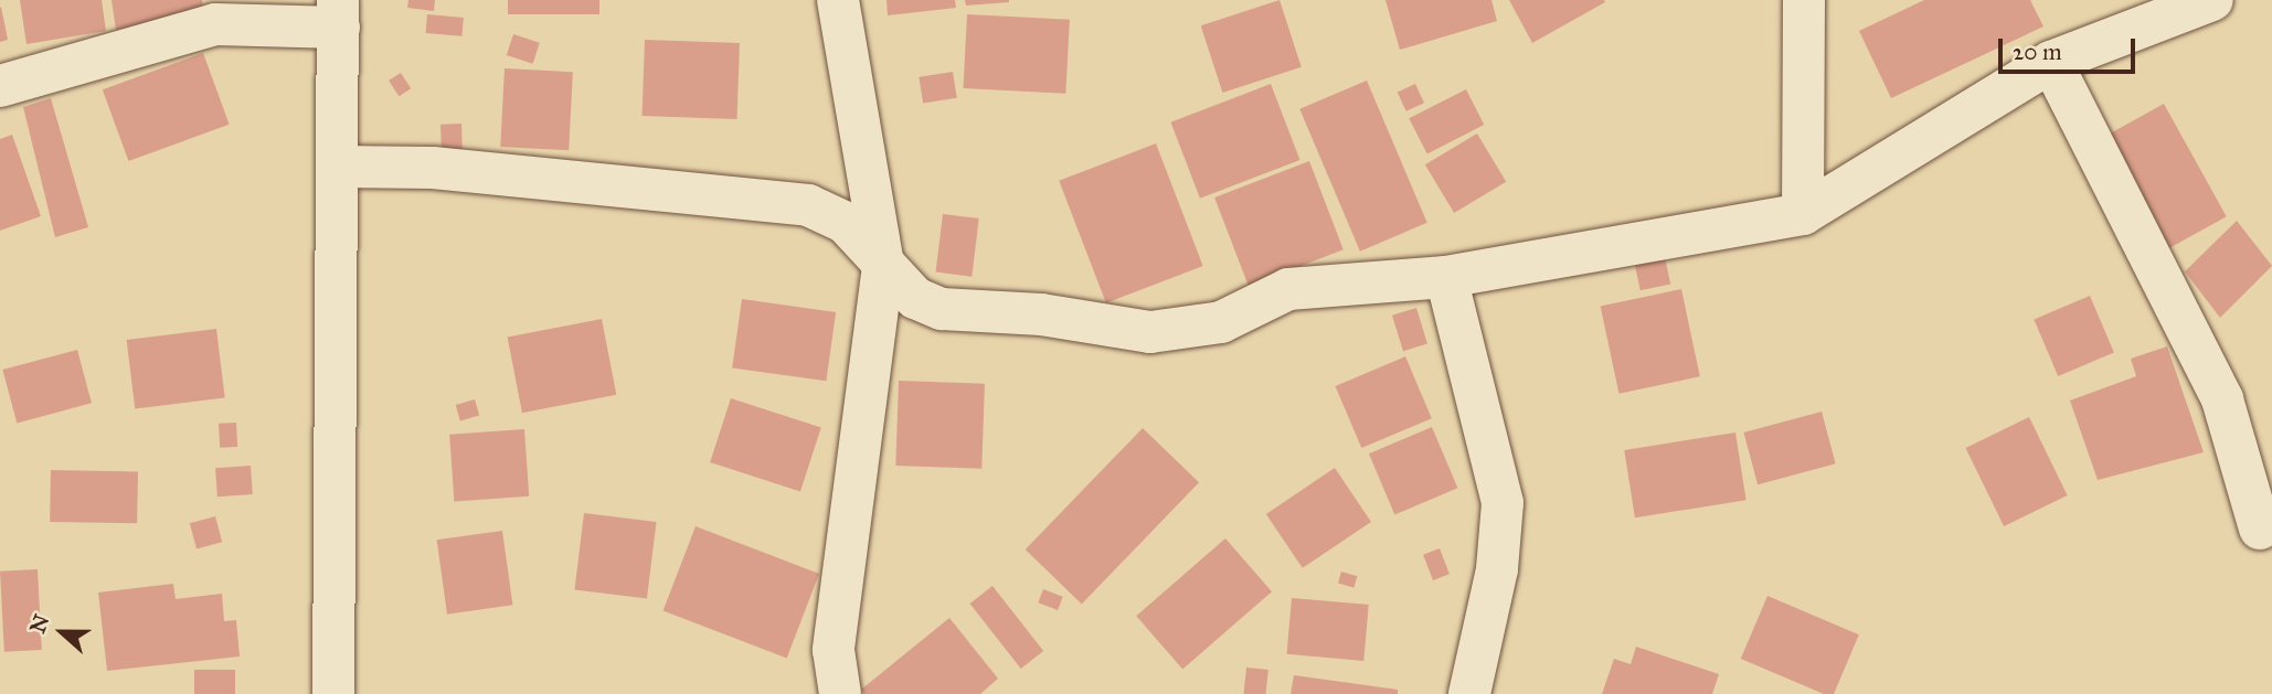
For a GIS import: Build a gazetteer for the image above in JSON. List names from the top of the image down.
{
  "scale_bar": "20 m",
  "north": "left"
}
